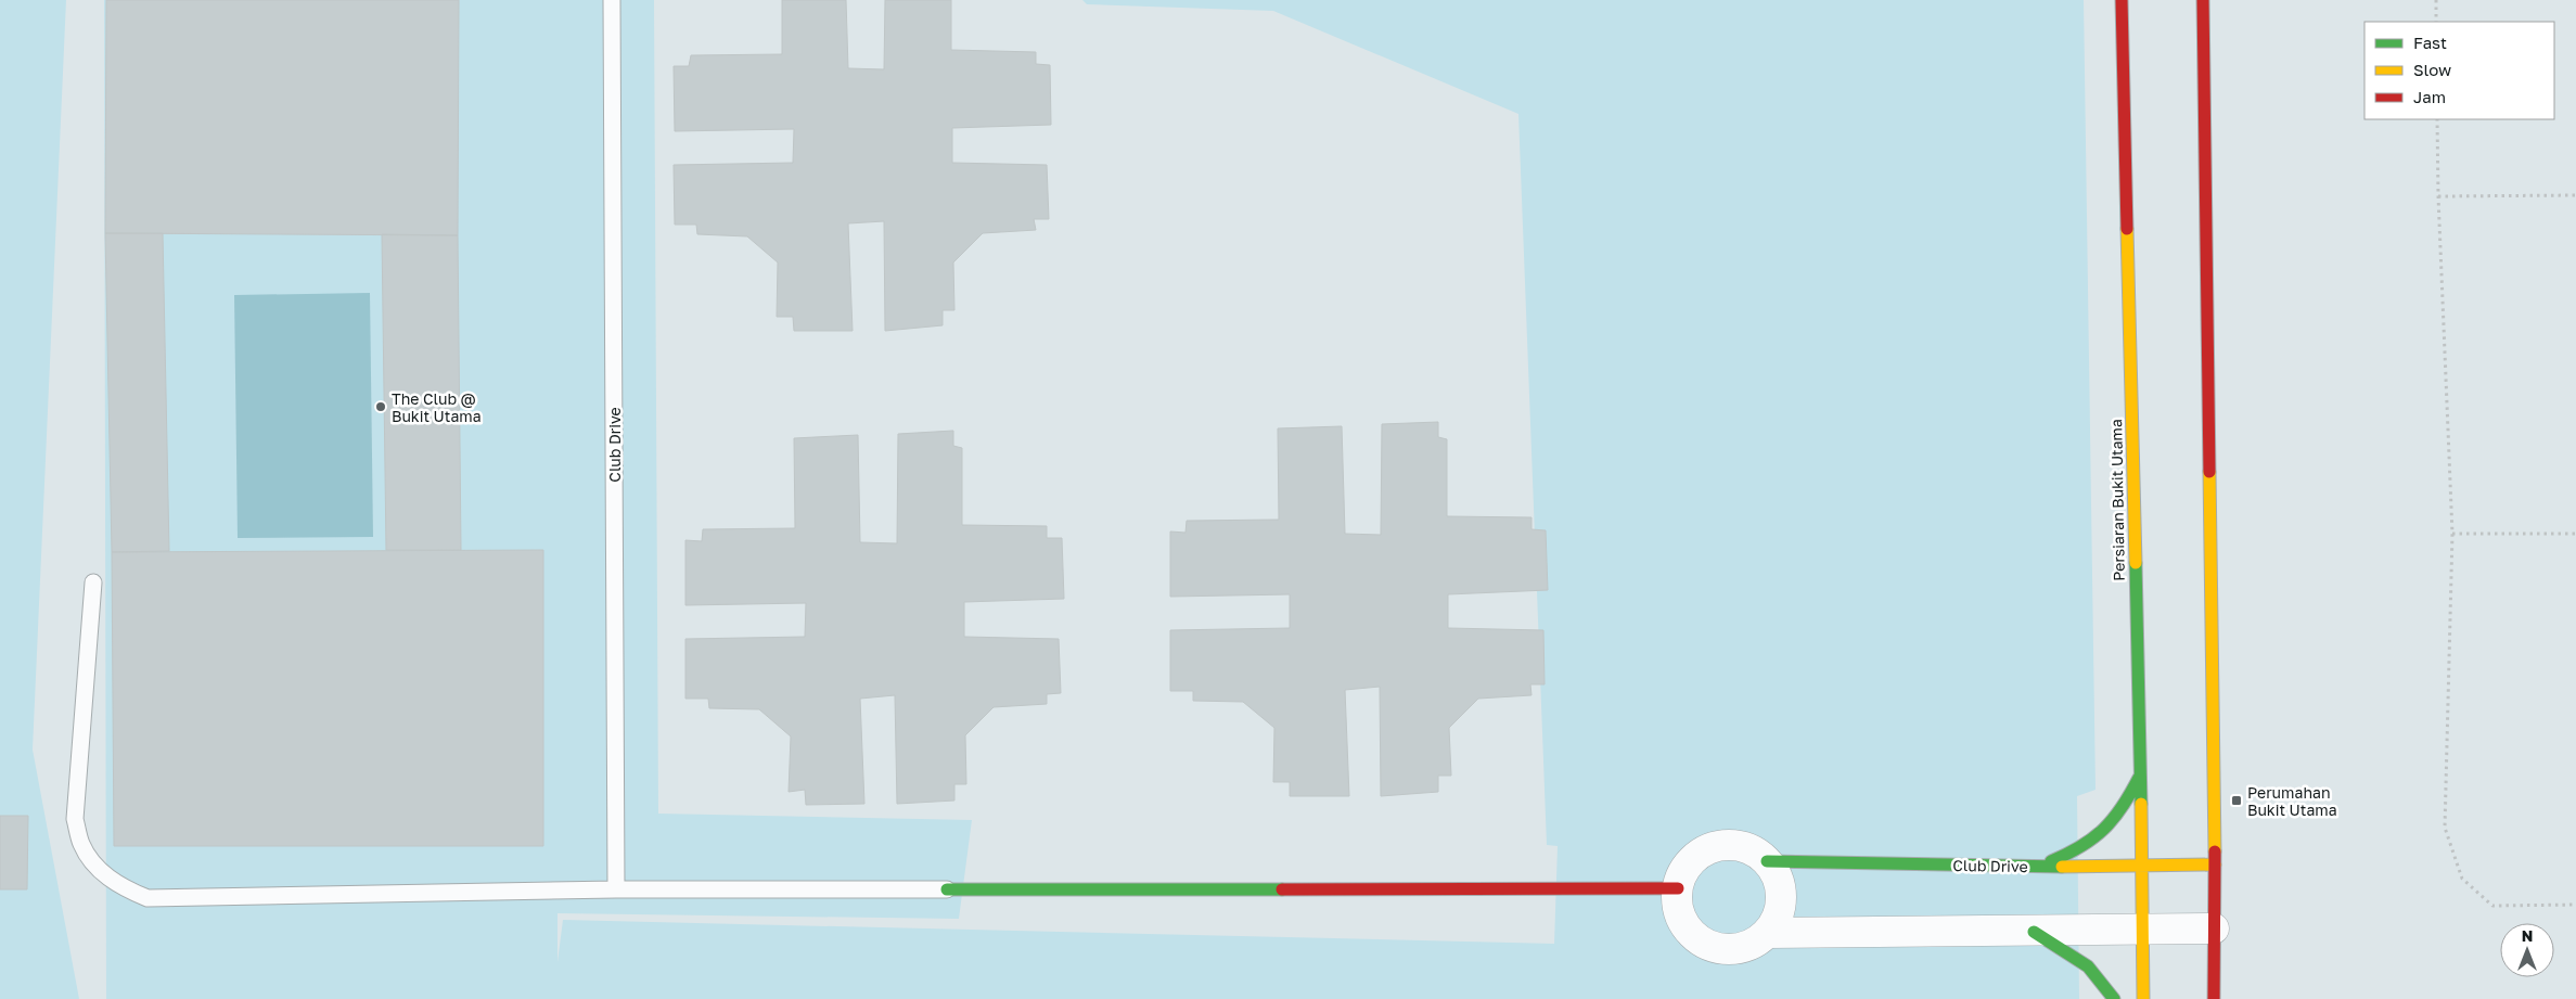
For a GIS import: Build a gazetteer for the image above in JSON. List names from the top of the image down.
{
  "streets": {
    "street": ["Club Drive", "Persiaran Bukit Utama"]
  },
  "crossings": [
    ["Club Drive", "Persiaran Bukit Utama"]
  ],
  "places": {
    "other": ["The Club @ Bukit Utama"],
    "transit": ["Perumahan Bukit Utama"]
  },
  "legend": ["Fast", "Slow", "Jam"],
  "north": "top"
}
